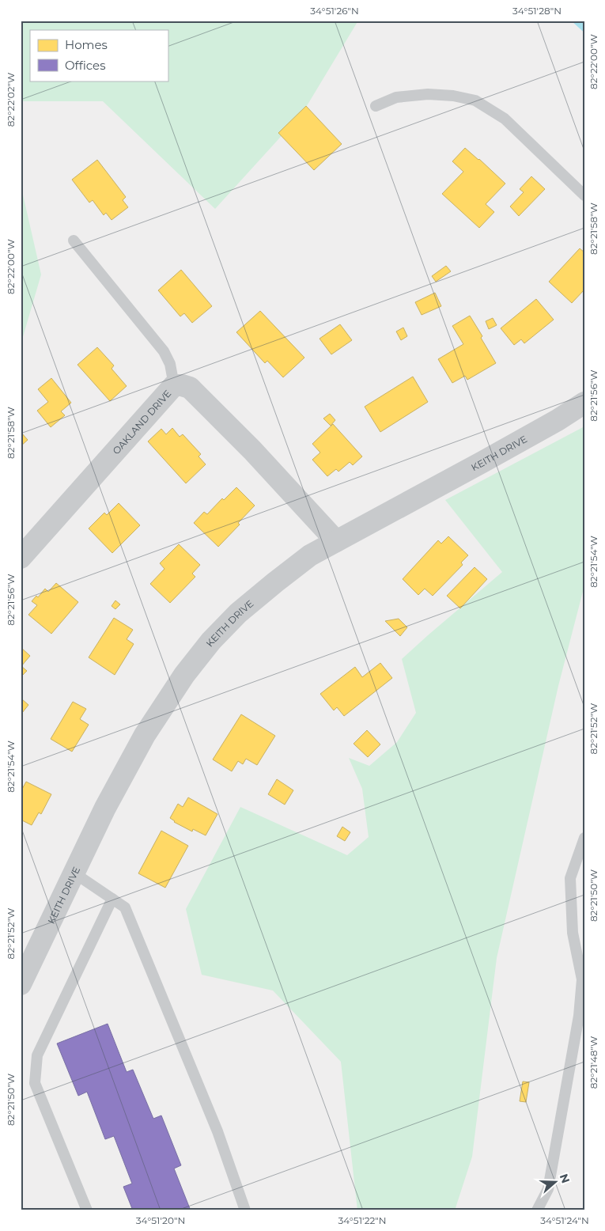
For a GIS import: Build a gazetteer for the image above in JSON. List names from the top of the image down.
{
  "streets": {
    "street": ["OAKLAND DRIVE", "KEITH DRIVE"]
  },
  "crossings": [
    ["OAKLAND DRIVE", "KEITH DRIVE"]
  ],
  "legend": ["Homes", "Offices"],
  "north": "right",
  "coordinates": [
    "34°51'26\"N",
    "34°51'28\"N",
    "82°22'00\"W",
    "82°22'02\"W",
    "82°21'58\"W",
    "82°21'56\"W",
    "82°21'54\"W",
    "82°21'52\"W",
    "82°21'50\"W",
    "82°21'48\"W",
    "34°51'20\"N",
    "34°51'22\"N",
    "34°51'24\"N"
  ]
}
